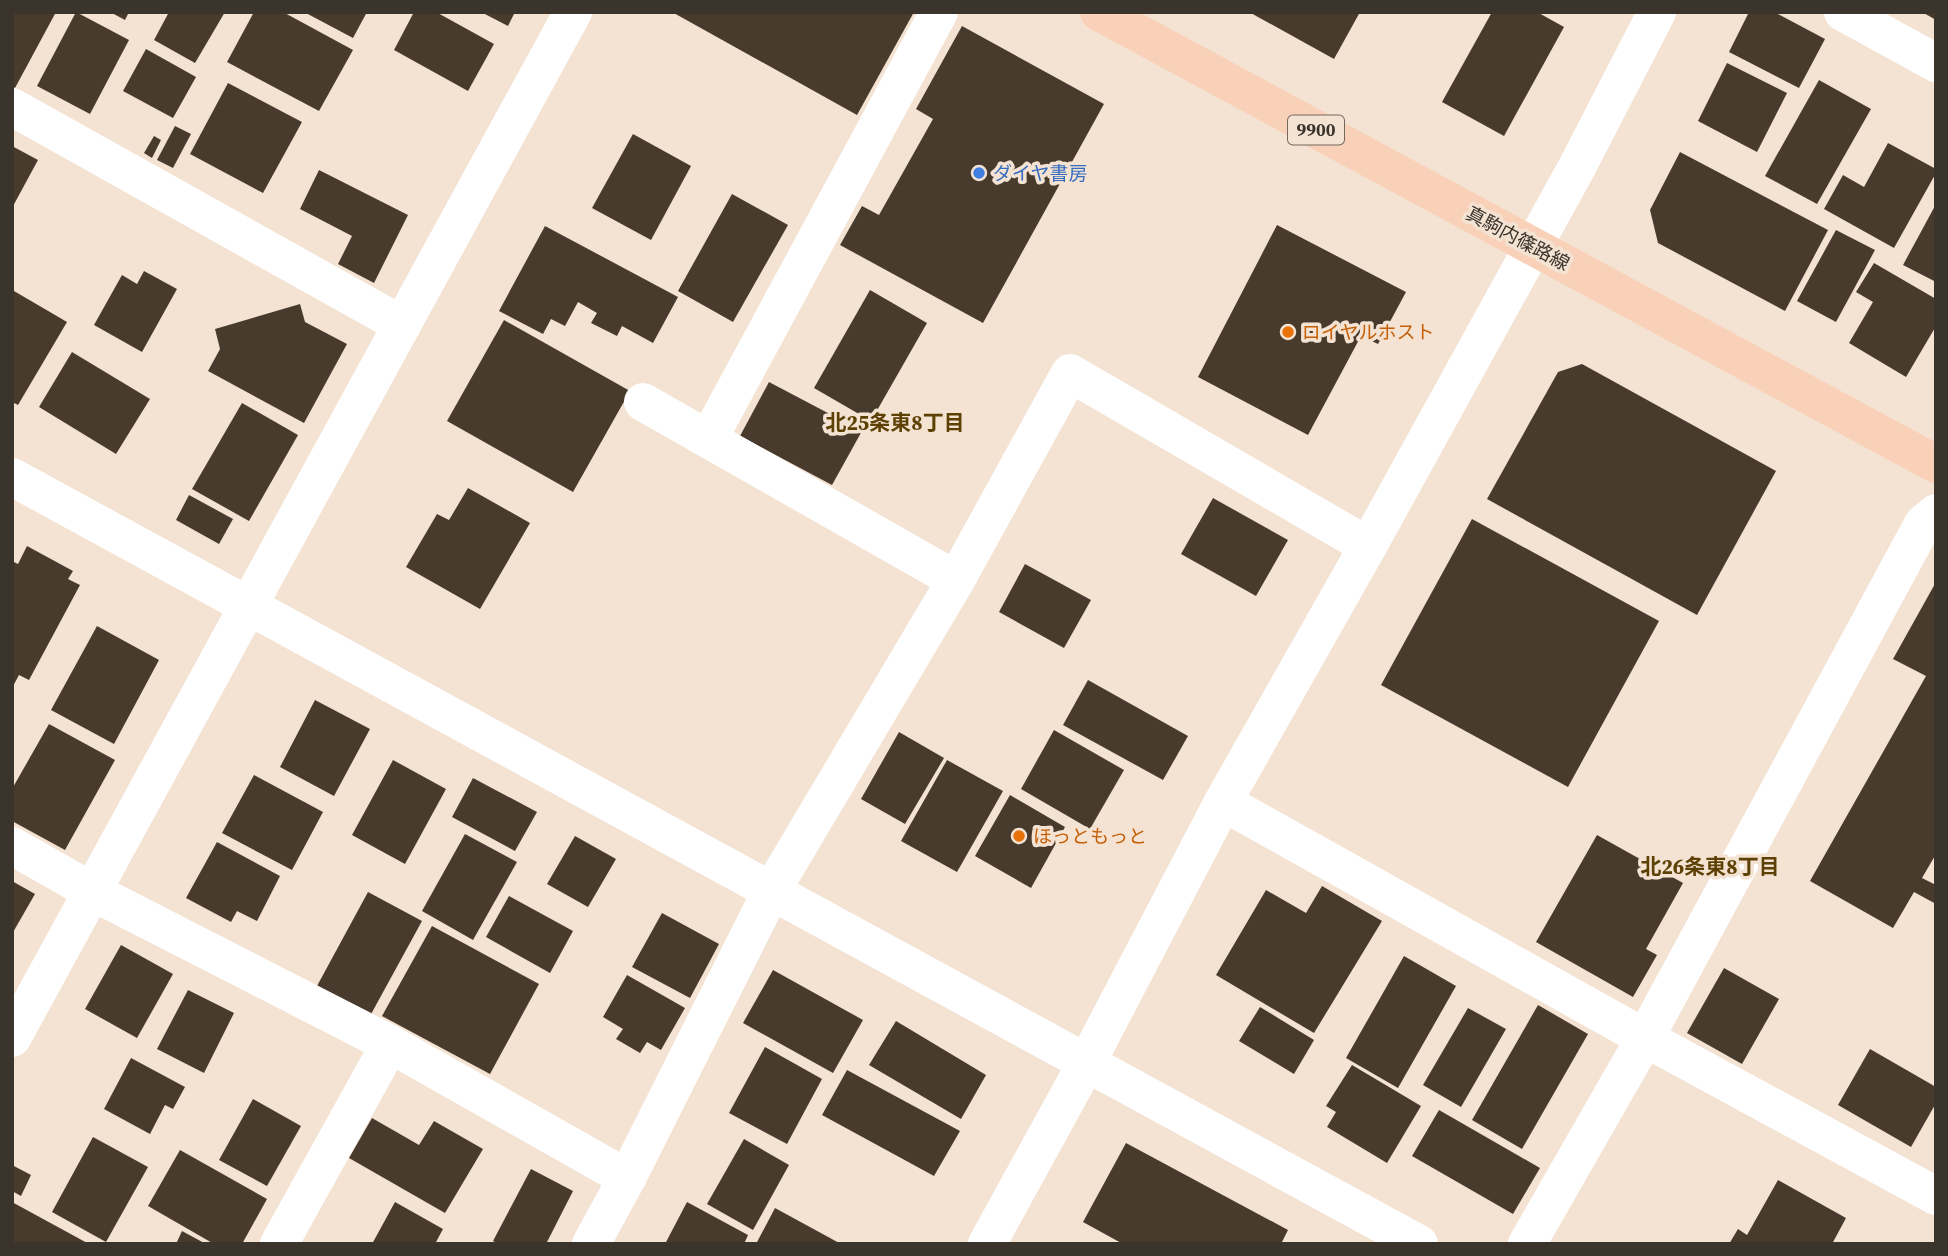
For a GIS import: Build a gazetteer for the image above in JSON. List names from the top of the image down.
{
  "streets": {
    "main road": ["9900", "真駒内篠路線"]
  },
  "districts": ["北25条東8丁目", "北26条東8丁目"],
  "places": ["ダイヤ書房", "ロイヤルホスト", "ほっともっと"]
}
